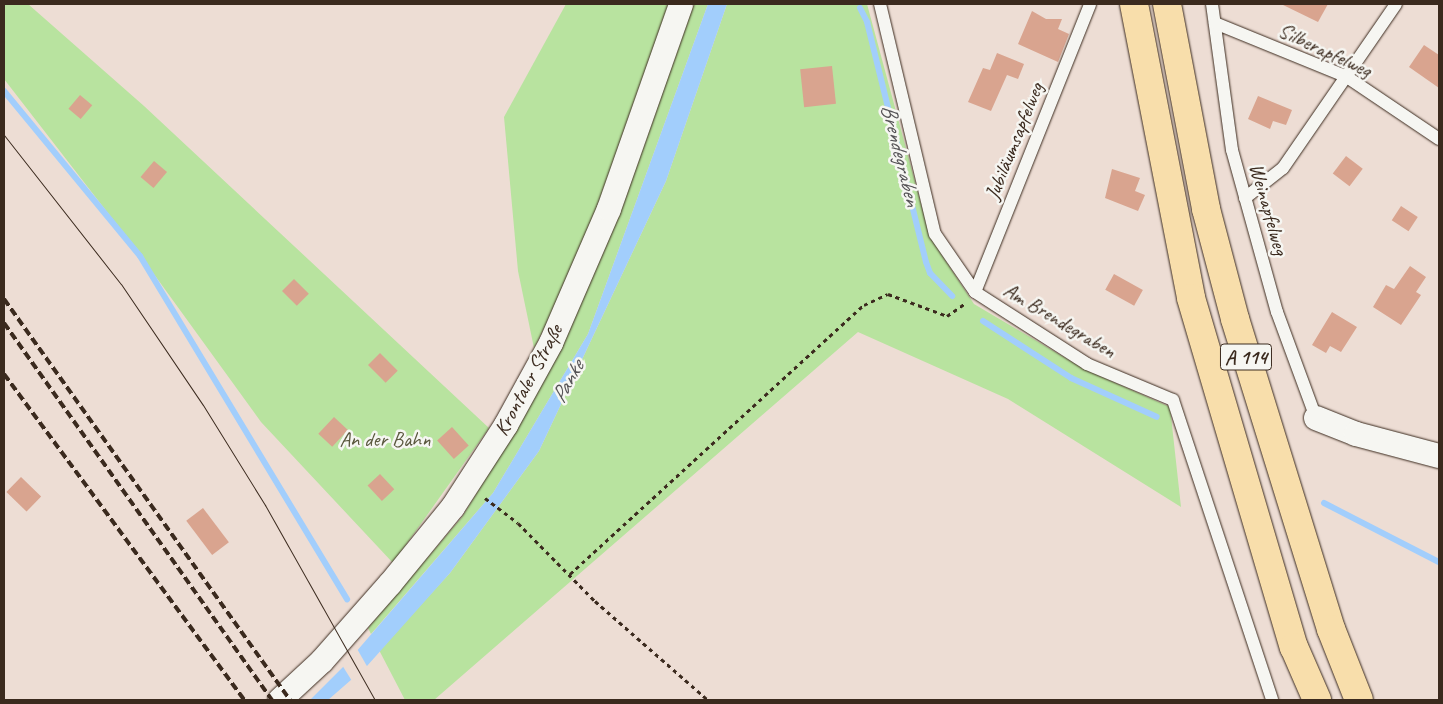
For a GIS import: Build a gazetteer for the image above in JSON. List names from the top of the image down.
{
  "streets": {
    "highway": ["A 114"],
    "street": ["Krontaler Straße"],
    "lane": [
      "Silberapfelweg",
      "Jubiläumsapfelweg",
      "Weinapfelweg",
      "Am Brendegraben"
    ]
  },
  "crossings": [
    ["Silberapfelweg", "Weinapfelweg"],
    ["Jubiläumsapfelweg", "Am Brendegraben"]
  ],
  "water": ["Brendegraben", "Panke"],
  "parks": ["An der Bahn"]
}
